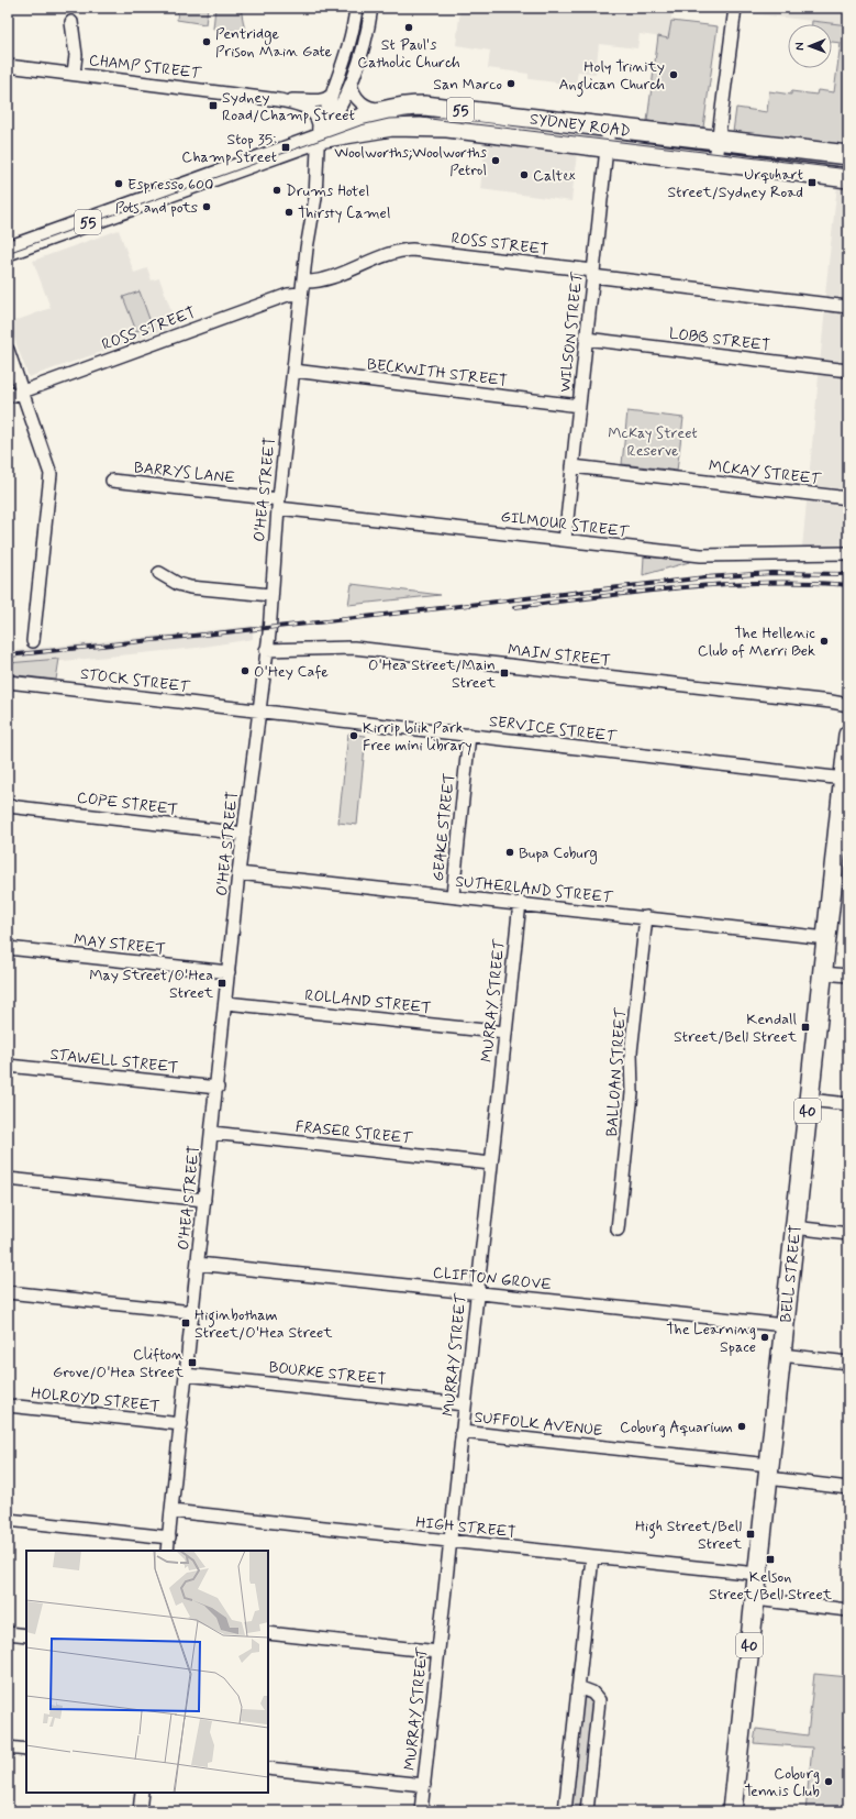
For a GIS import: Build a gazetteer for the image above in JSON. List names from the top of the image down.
{
  "streets": {
    "highway": [
      "55",
      "SYDNEY ROAD",
      "40",
      "BELL STREET"
    ],
    "street": [
      "CHAMP STREET",
      "ROSS STREET",
      "WILSON STREET",
      "LOBB STREET",
      "BECKWITH STREET",
      "BARRYS LANE",
      "MCKAY STREET",
      "O'HEA STREET",
      "GILMOUR STREET",
      "MAIN STREET",
      "STOCK STREET",
      "SERVICE STREET",
      "COPE STREET",
      "GEAKE STREET",
      "SUTHERLAND STREET",
      "MAY STREET",
      "ROLLAND STREET",
      "MURRAY STREET",
      "STAWELL STREET",
      "BALLOAN STREET",
      "FRASER STREET",
      "CLIFTON GROVE",
      "BOURKE STREET",
      "HOLROYD STREET",
      "SUFFOLK AVENUE",
      "HIGH STREET"
    ]
  },
  "crossings": [
    ["CHAMP STREET", "SYDNEY ROAD"],
    ["CHAMP STREET", "O'HEA STREET"],
    ["SYDNEY ROAD", "WILSON STREET"],
    ["SYDNEY ROAD", "O'HEA STREET"],
    ["ROSS STREET", "WILSON STREET"],
    ["ROSS STREET", "O'HEA STREET"],
    ["WILSON STREET", "LOBB STREET"],
    ["WILSON STREET", "BECKWITH STREET"],
    ["WILSON STREET", "MCKAY STREET"],
    ["WILSON STREET", "GILMOUR STREET"],
    ["BECKWITH STREET", "O'HEA STREET"],
    ["BARRYS LANE", "O'HEA STREET"],
    ["BARRYS LANE", "GILMOUR STREET"],
    ["O'HEA STREET", "GILMOUR STREET"],
    ["O'HEA STREET", "MAIN STREET"],
    ["O'HEA STREET", "STOCK STREET"],
    ["O'HEA STREET", "SERVICE STREET"],
    ["O'HEA STREET", "COPE STREET"],
    ["O'HEA STREET", "SUTHERLAND STREET"],
    ["O'HEA STREET", "MAY STREET"],
    ["O'HEA STREET", "ROLLAND STREET"],
    ["O'HEA STREET", "STAWELL STREET"],
    ["O'HEA STREET", "FRASER STREET"],
    ["O'HEA STREET", "CLIFTON GROVE"],
    ["O'HEA STREET", "BOURKE STREET"],
    ["O'HEA STREET", "HOLROYD STREET"],
    ["O'HEA STREET", "HIGH STREET"],
    ["STOCK STREET", "SERVICE STREET"],
    ["SERVICE STREET", "GEAKE STREET"],
    ["SERVICE STREET", "BELL STREET"],
    ["GEAKE STREET", "SUTHERLAND STREET"],
    ["SUTHERLAND STREET", "MURRAY STREET"],
    ["SUTHERLAND STREET", "BALLOAN STREET"],
    ["SUTHERLAND STREET", "BELL STREET"],
    ["ROLLAND STREET", "MURRAY STREET"],
    ["MURRAY STREET", "FRASER STREET"],
    ["MURRAY STREET", "CLIFTON GROVE"],
    ["MURRAY STREET", "BOURKE STREET"],
    ["MURRAY STREET", "SUFFOLK AVENUE"],
    ["MURRAY STREET", "HIGH STREET"],
    ["BELL STREET", "CLIFTON GROVE"],
    ["BELL STREET", "SUFFOLK AVENUE"],
    ["BELL STREET", "HIGH STREET"]
  ],
  "parks": ["McKay Street Reserve"],
  "places": {
    "other": [
      "St Paul's Catholic Church",
      "Pentridge Prison Main Gate",
      "Holy Trinity Anglican Church",
      "San Marco",
      "Woolworths;Woolworths Petrol",
      "Caltex",
      "Espresso 600",
      "Drums Hotel",
      "Pots and pots",
      "Thirsty Camel",
      "The Hellenic Club of Merri Bek",
      "O'Hey Cafe",
      "Kirrip biik Park Free mini library",
      "Bupa Coburg",
      "The Learning Space",
      "Coburg Aquarium",
      "Coburg Tennis Club"
    ],
    "transit": [
      "Sydney Road/Champ Street",
      "Stop 35: Champ Street",
      "Urquhart Street/Sydney Road",
      "O'Hea Street/Main Street",
      "May Street/O'Hea Street",
      "Kendall Street/Bell Street",
      "Higinbotham Street/O'Hea Street",
      "Clifton Grove/O'Hea Street",
      "High Street/Bell Street",
      "Kelson Street/Bell Street"
    ]
  },
  "north": "left"
}
